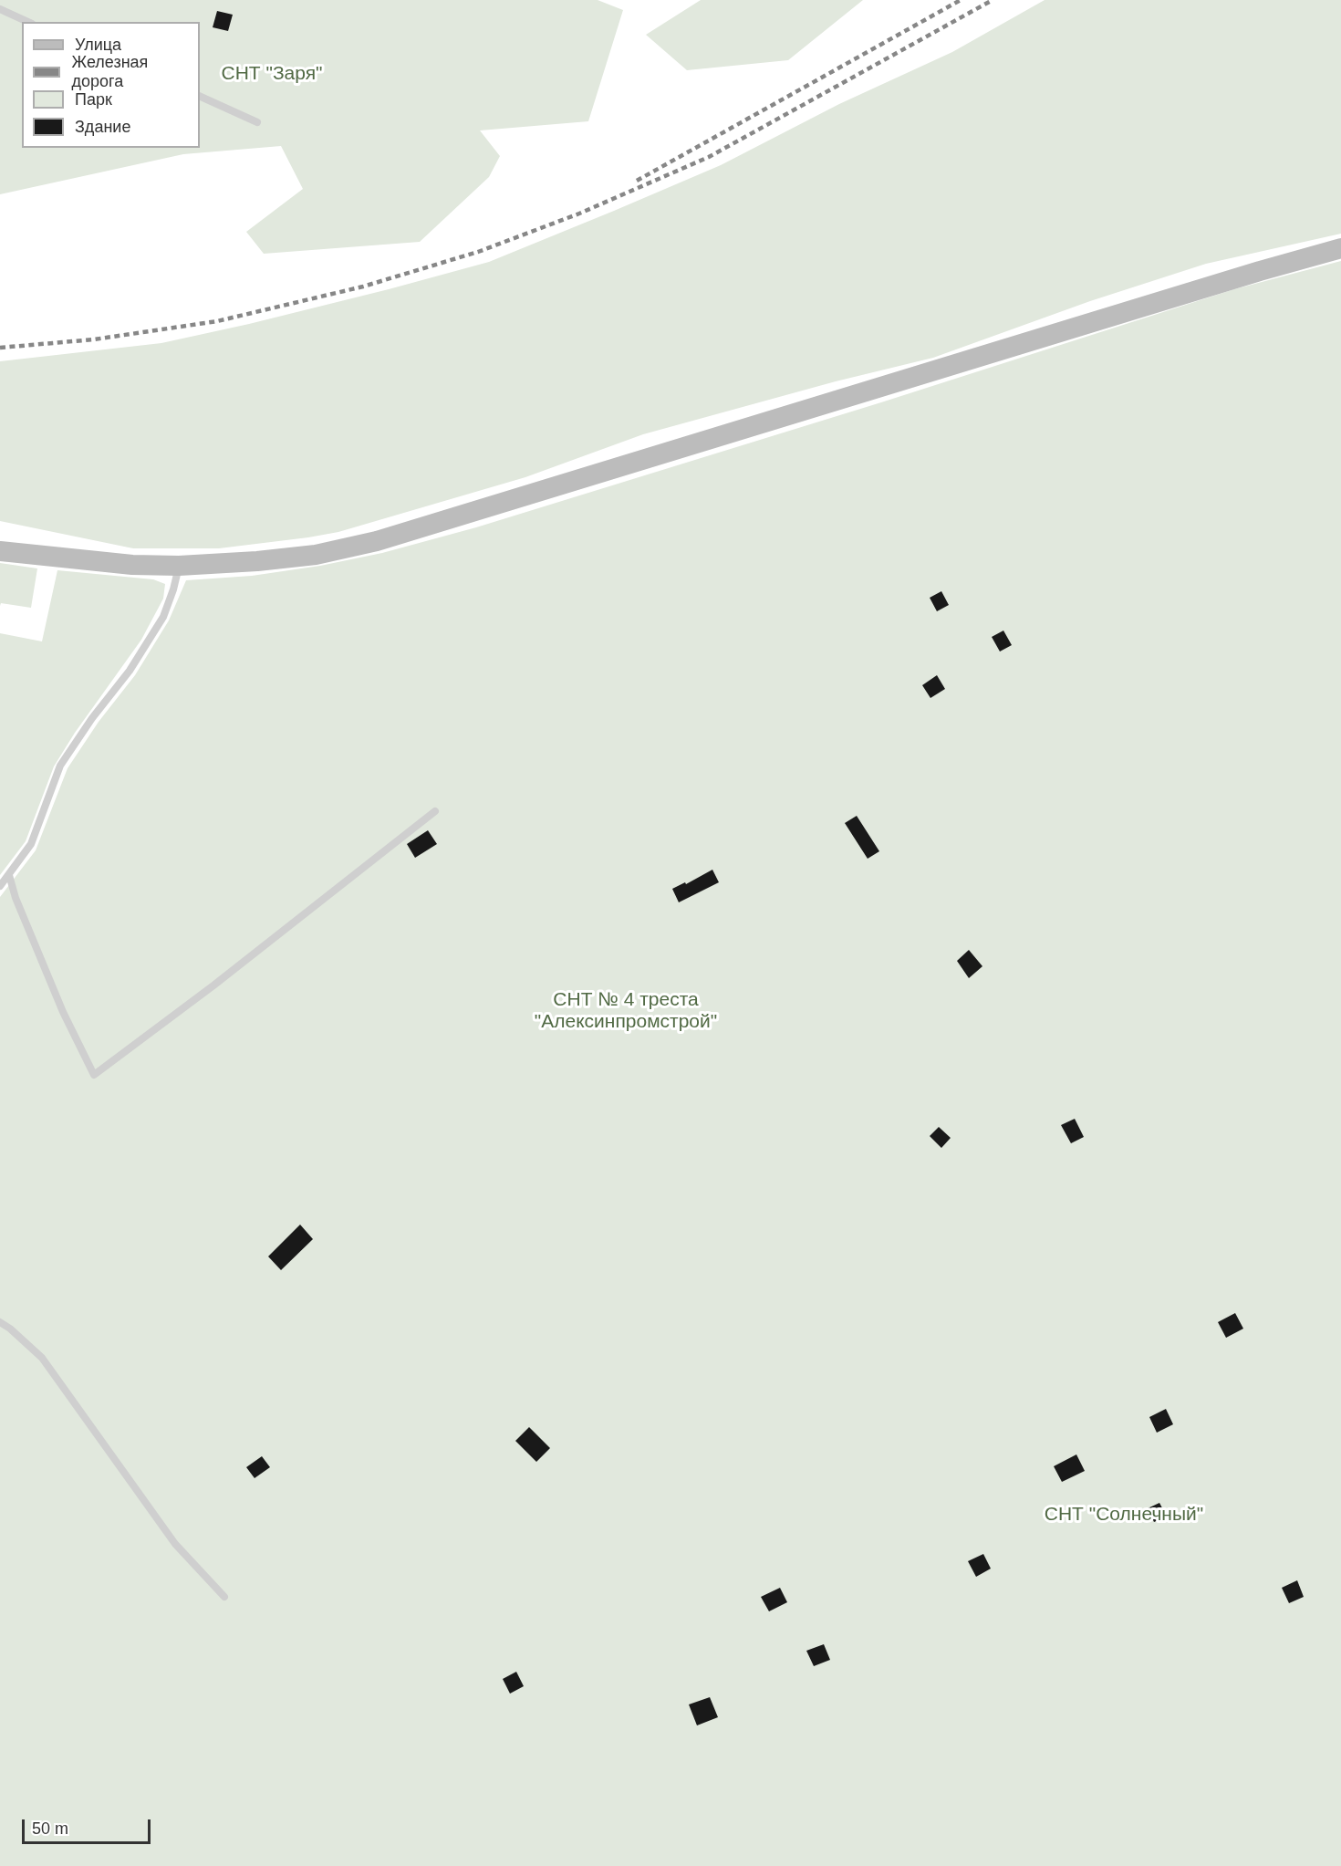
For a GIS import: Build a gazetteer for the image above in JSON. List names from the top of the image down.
{
  "parks": ["СНТ \"Заря\"", "СНТ № 4 треста \"Алексинпромстрой\"", "СНТ \"Солнечный\""],
  "legend": [
    "Улица",
    "Железная дорога",
    "Парк",
    "Здание"
  ],
  "scale_bar": "50 m"
}
